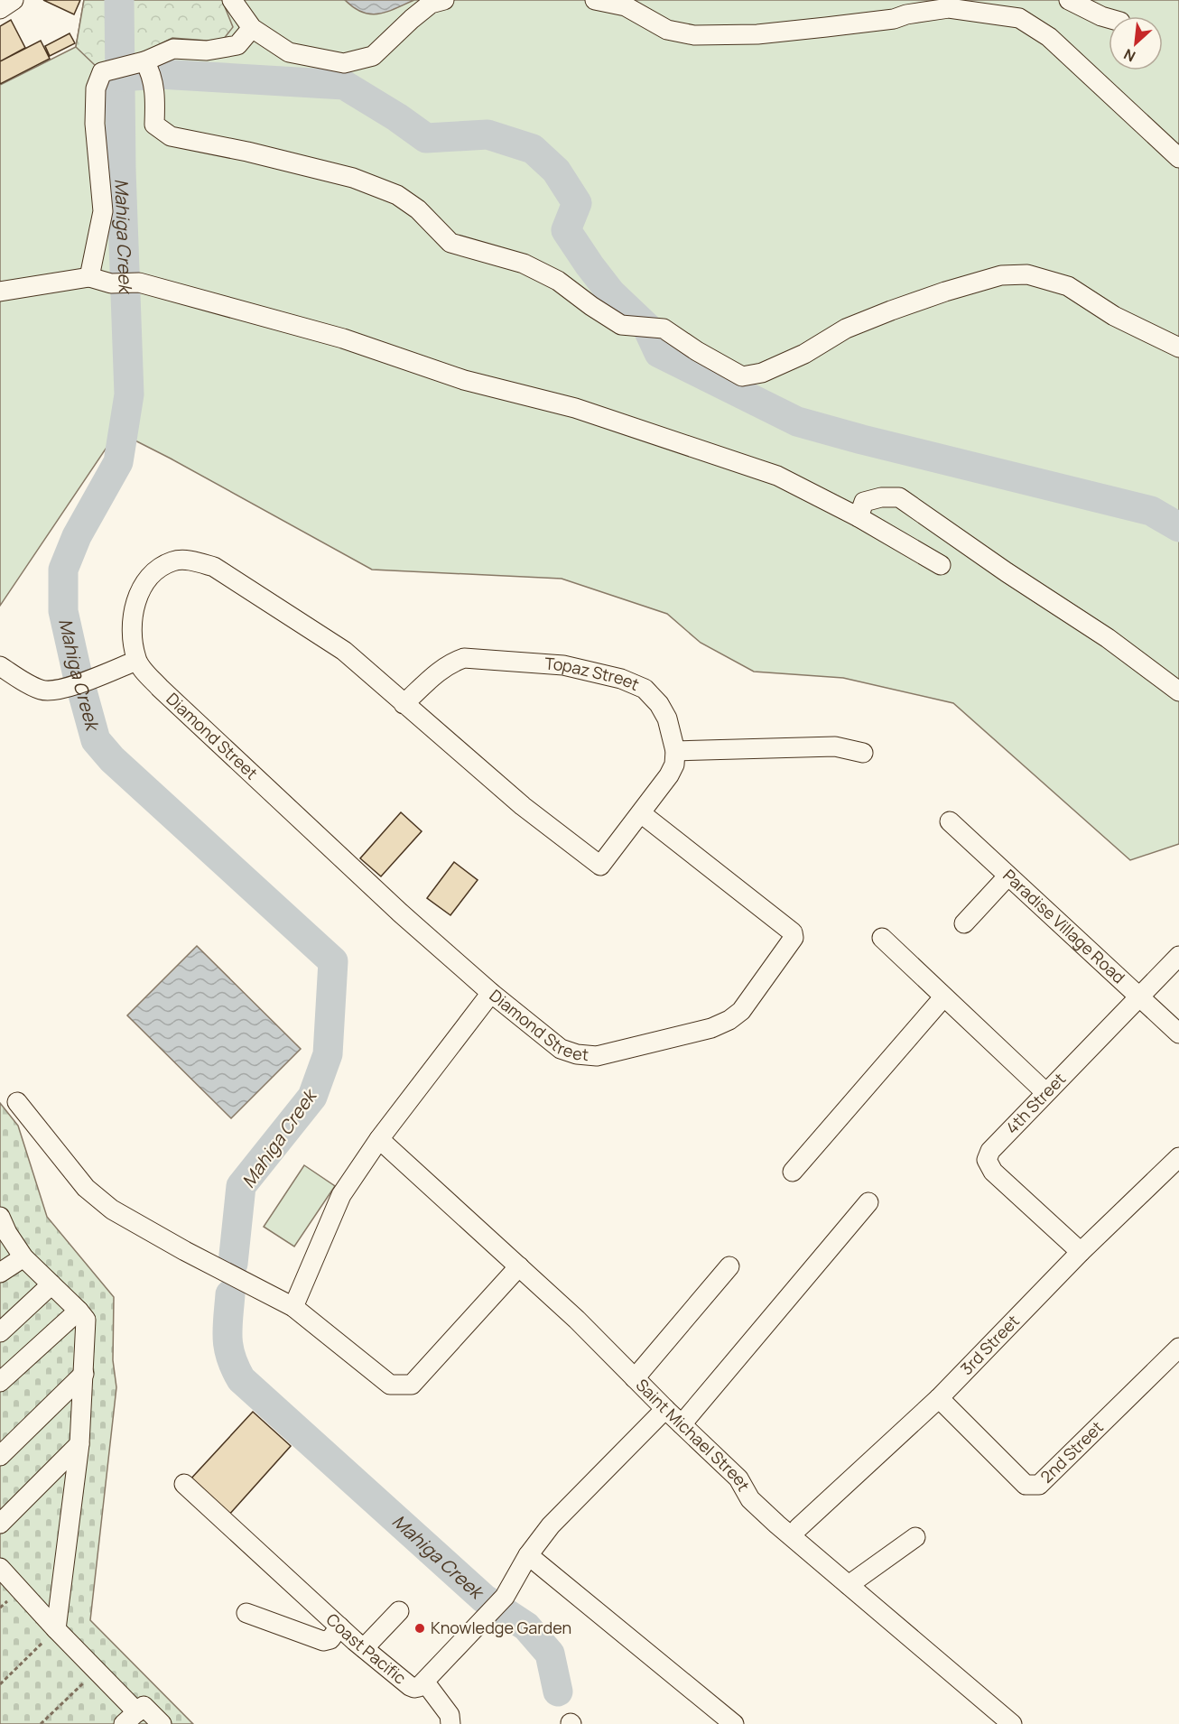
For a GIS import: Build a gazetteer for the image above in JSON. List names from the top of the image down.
{
  "streets": {
    "street": [
      "Topaz Street",
      "Diamond Street",
      "Paradise Village Road",
      "4th Street",
      "3rd Street",
      "Saint Michael Street",
      "2nd Street",
      "Coast Pacific"
    ]
  },
  "crossings": [
    ["Topaz Street", "Diamond Street"],
    ["Paradise Village Road", "4th Street"],
    ["4th Street", "3rd Street"],
    ["3rd Street", "2nd Street"],
    ["Saint Michael Street", "Coast Pacific"]
  ],
  "water": ["Mahiga Creek"],
  "places": ["Knowledge Garden"],
  "north": "bottom left"
}
